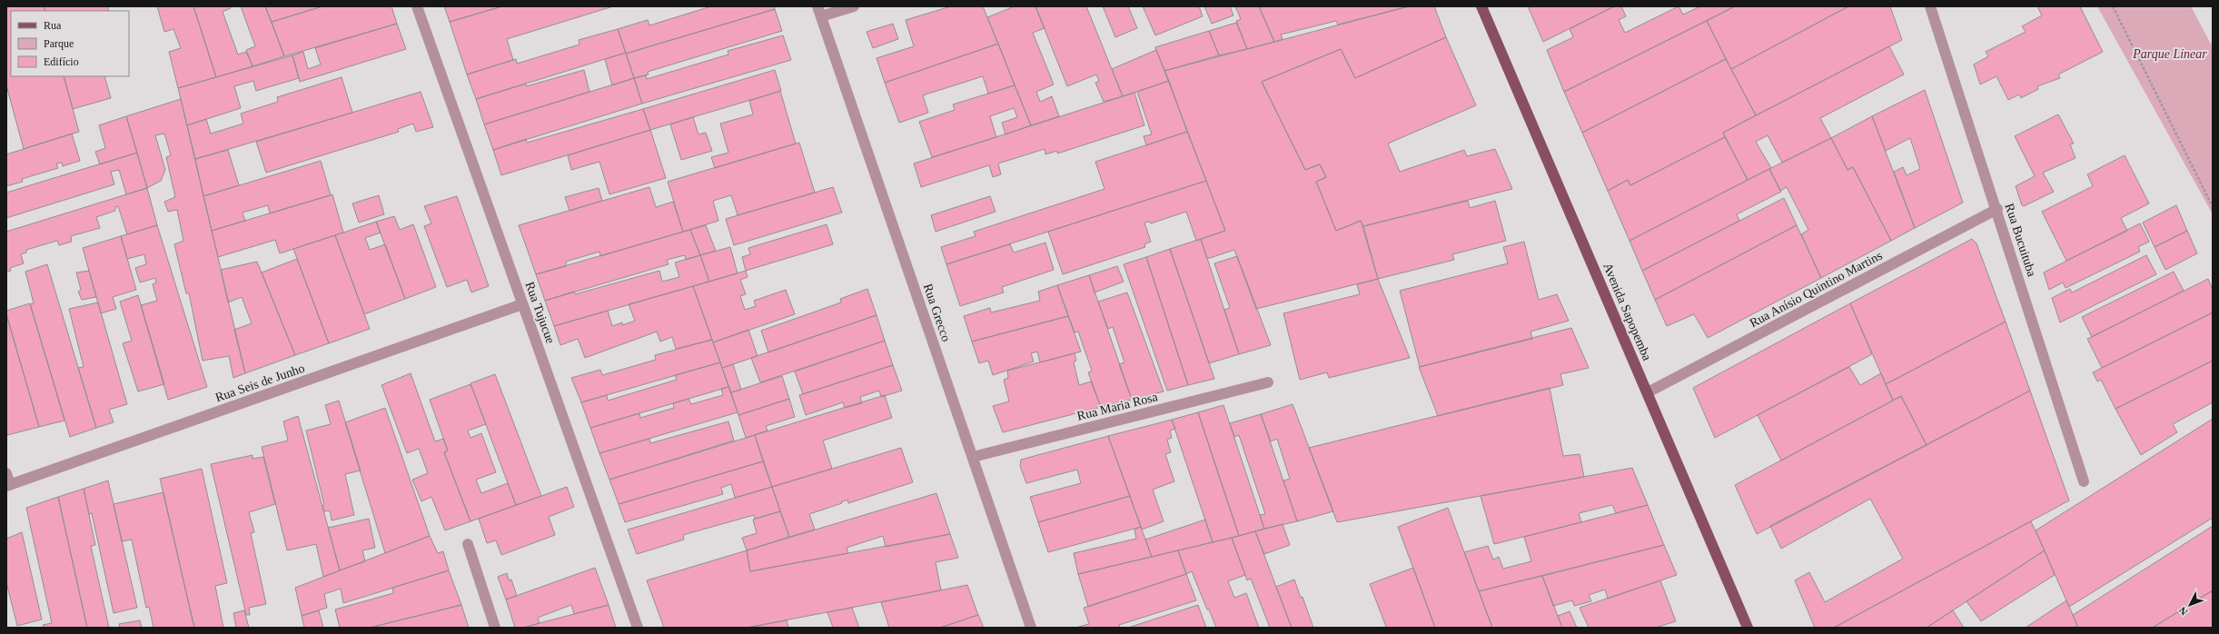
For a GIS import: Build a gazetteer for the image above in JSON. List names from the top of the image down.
{
  "streets": {
    "main road": ["Avenida Sapopemba"],
    "street": [
      "Rua Bucuituba",
      "Rua Anísio Quintino Martins",
      "Rua Tujucue",
      "Rua Grecco",
      "Rua Seis de Junho",
      "Rua Maria Rosa"
    ]
  },
  "crossings": [
    ["Rua Bucuituba", "Rua Anísio Quintino Martins"],
    ["Rua Anísio Quintino Martins", "Avenida Sapopemba"],
    ["Rua Tujucue", "Rua Seis de Junho"],
    ["Rua Grecco", "Rua Maria Rosa"]
  ],
  "parks": ["Parque Linear"],
  "legend": ["Rua", "Parque", "Edifício"],
  "north": "bottom left"
}
